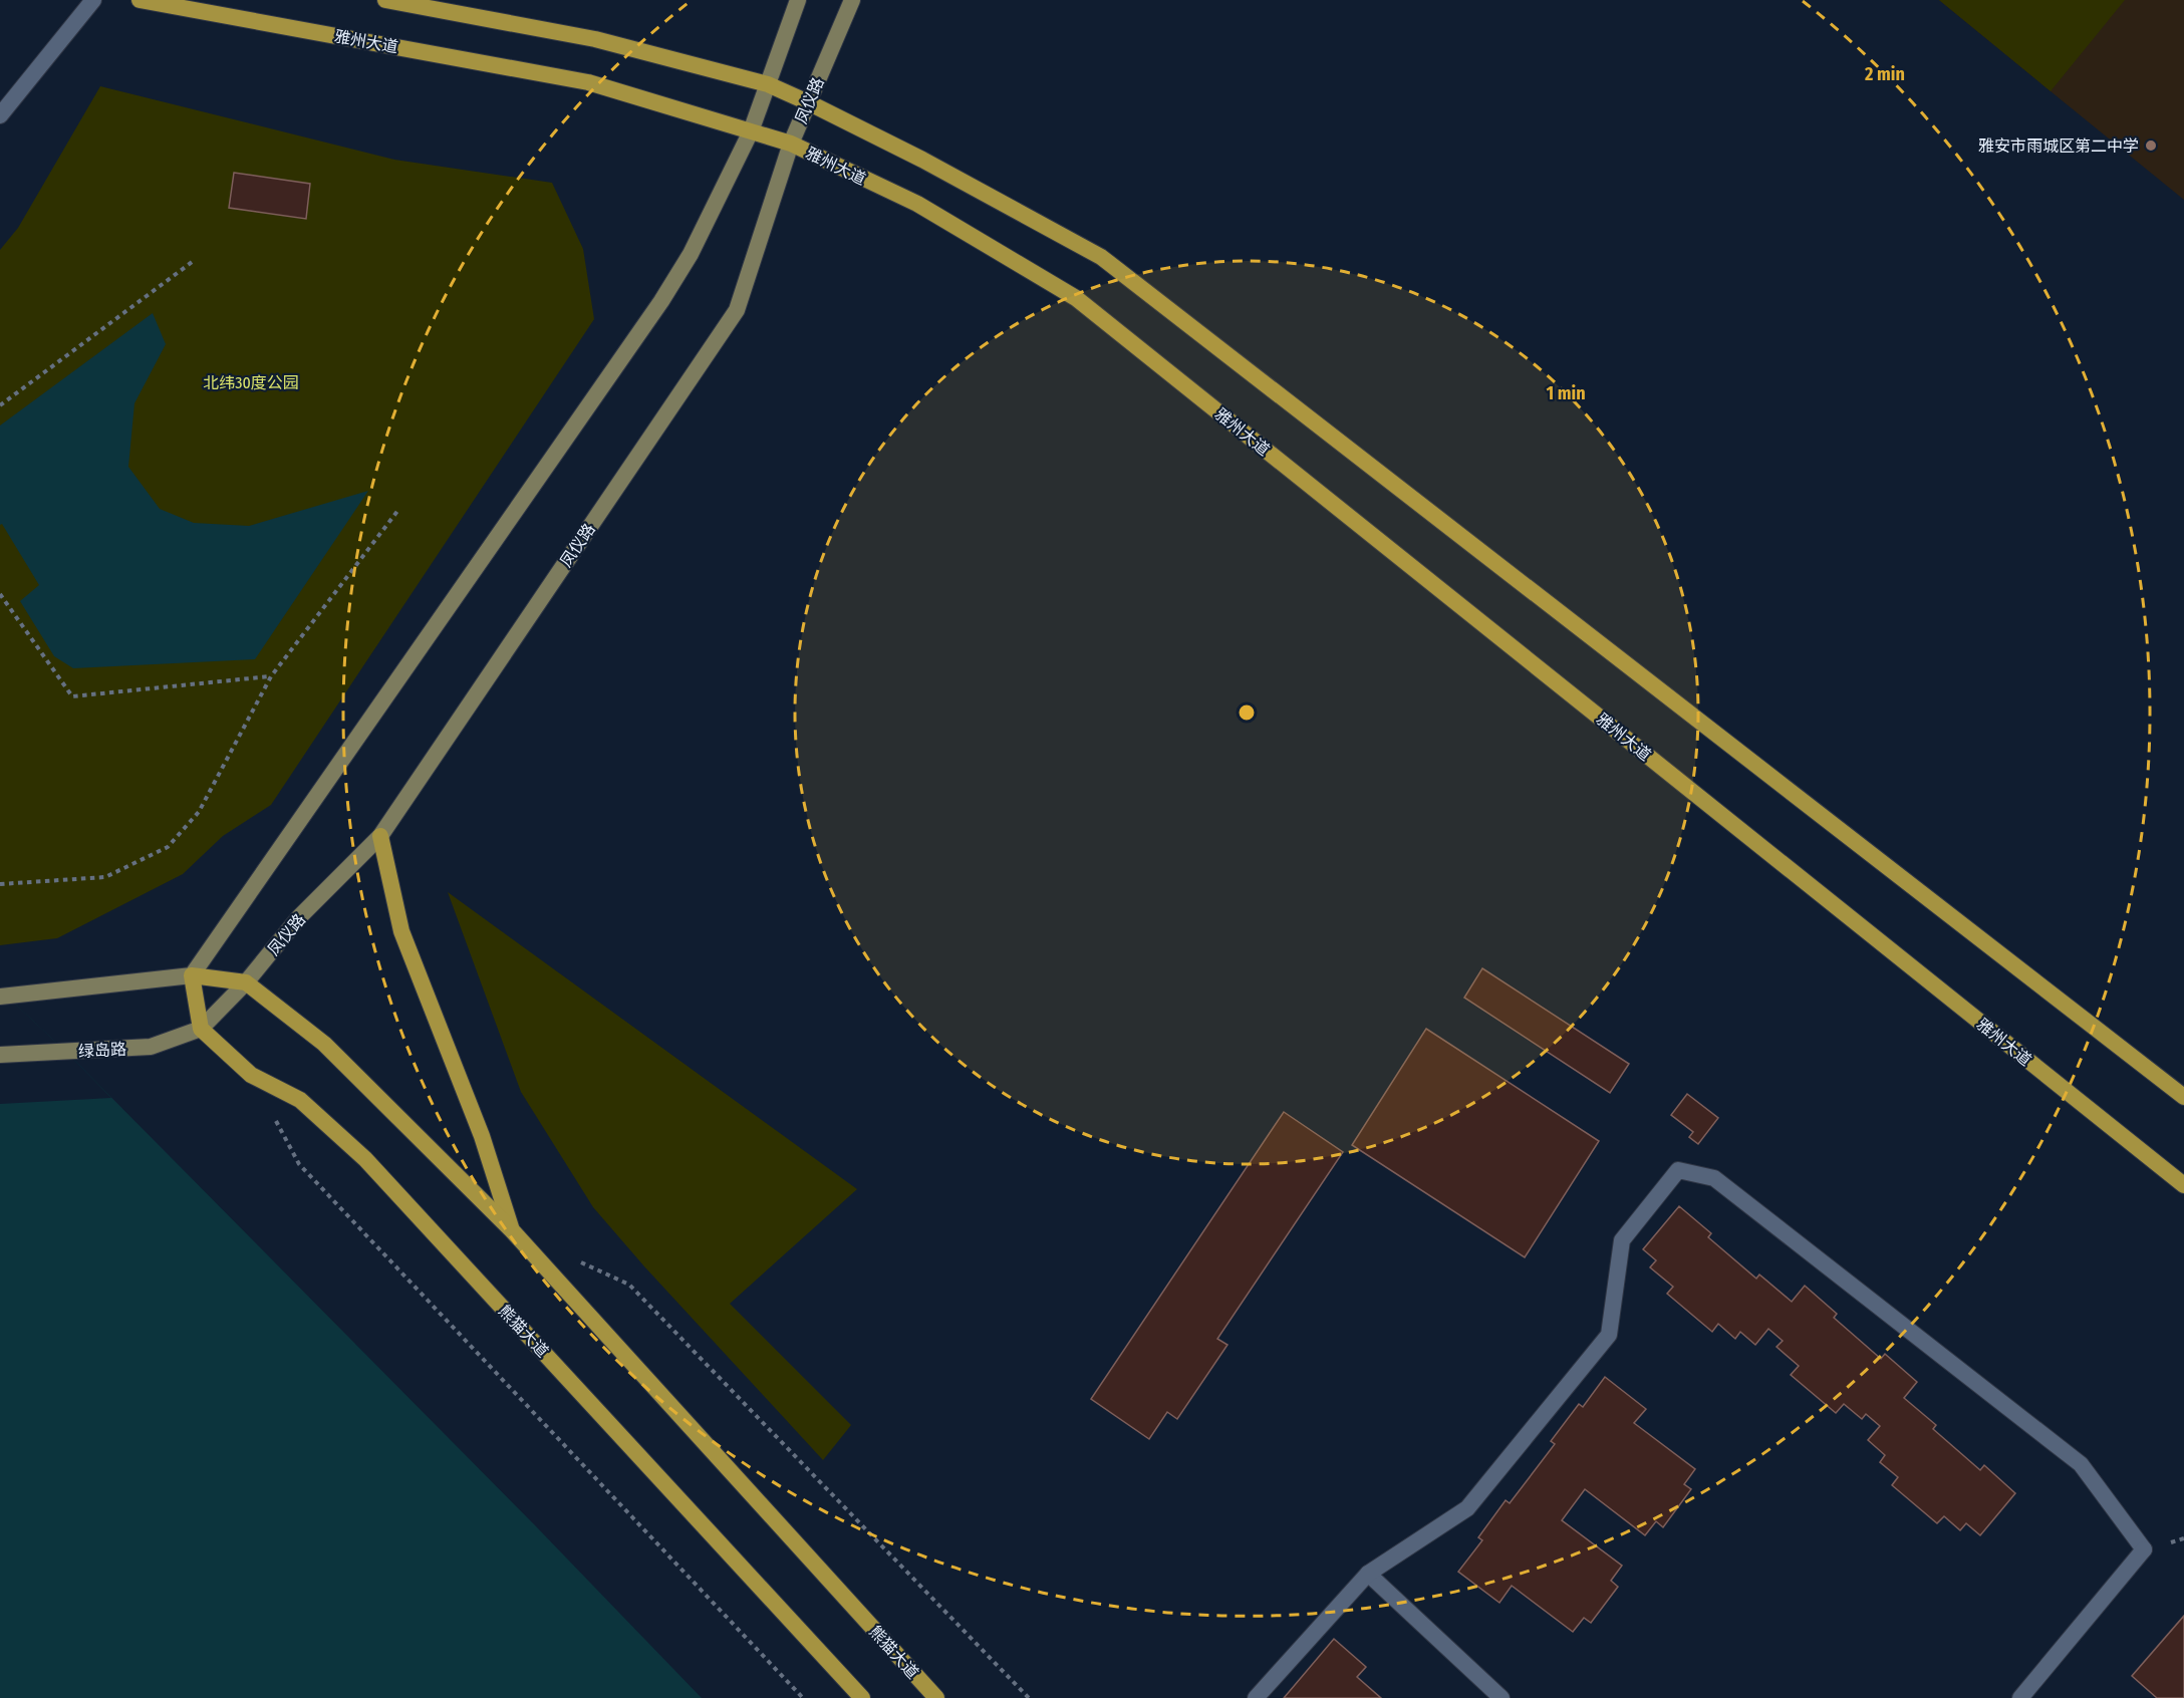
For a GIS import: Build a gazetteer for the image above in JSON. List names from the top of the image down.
{
  "streets": {
    "main road": [
      "雅州大道",
      "凤仪路",
      "绿岛路",
      "熊猫大道"
    ]
  },
  "crossings": [
    ["雅州大道", "凤仪路"],
    ["凤仪路", "绿岛路"],
    ["凤仪路", "熊猫大道"],
    ["绿岛路", "熊猫大道"]
  ],
  "parks": ["北纬30度公园"],
  "places": ["雅安市雨城区第二中学"],
  "rings": ["2 min", "1 min"]
}
